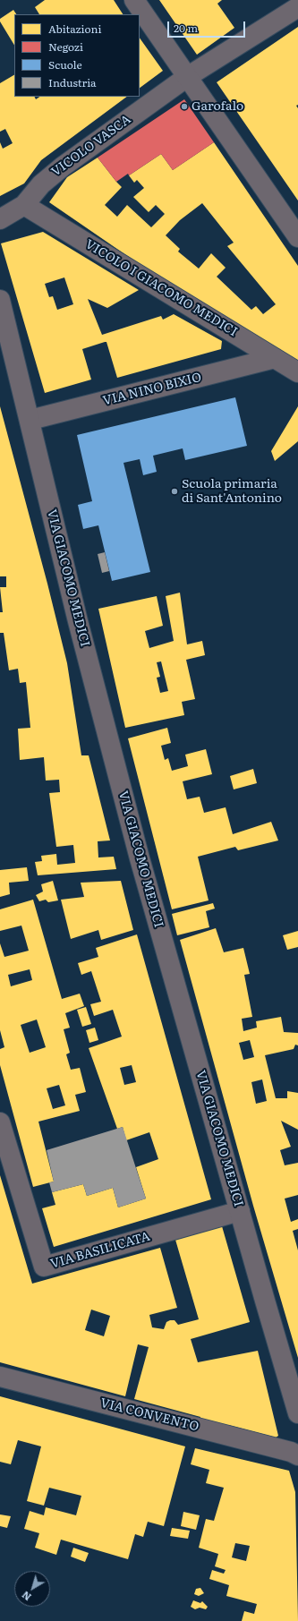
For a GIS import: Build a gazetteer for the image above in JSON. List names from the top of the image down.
{
  "streets": {
    "street": [
      "VICOLO VASCA",
      "VICOLO I GIACOMO MEDICI",
      "VIA NINO BIXIO",
      "VIA GIACOMO MEDICI",
      "VIA BASILICATA",
      "VIA CONVENTO"
    ]
  },
  "crossings": [
    ["VICOLO VASCA", "VICOLO I GIACOMO MEDICI"],
    ["VICOLO I GIACOMO MEDICI", "VIA NINO BIXIO"],
    ["VIA NINO BIXIO", "VIA GIACOMO MEDICI"],
    ["VIA GIACOMO MEDICI", "VIA BASILICATA"]
  ],
  "places": ["Garofalo", "Scuola primaria di Sant'Antonino"],
  "legend": [
    "Abitazioni",
    "Negozi",
    "Scuole",
    "Industria"
  ],
  "scale_bar": "20 m",
  "north": "bottom left"
}
